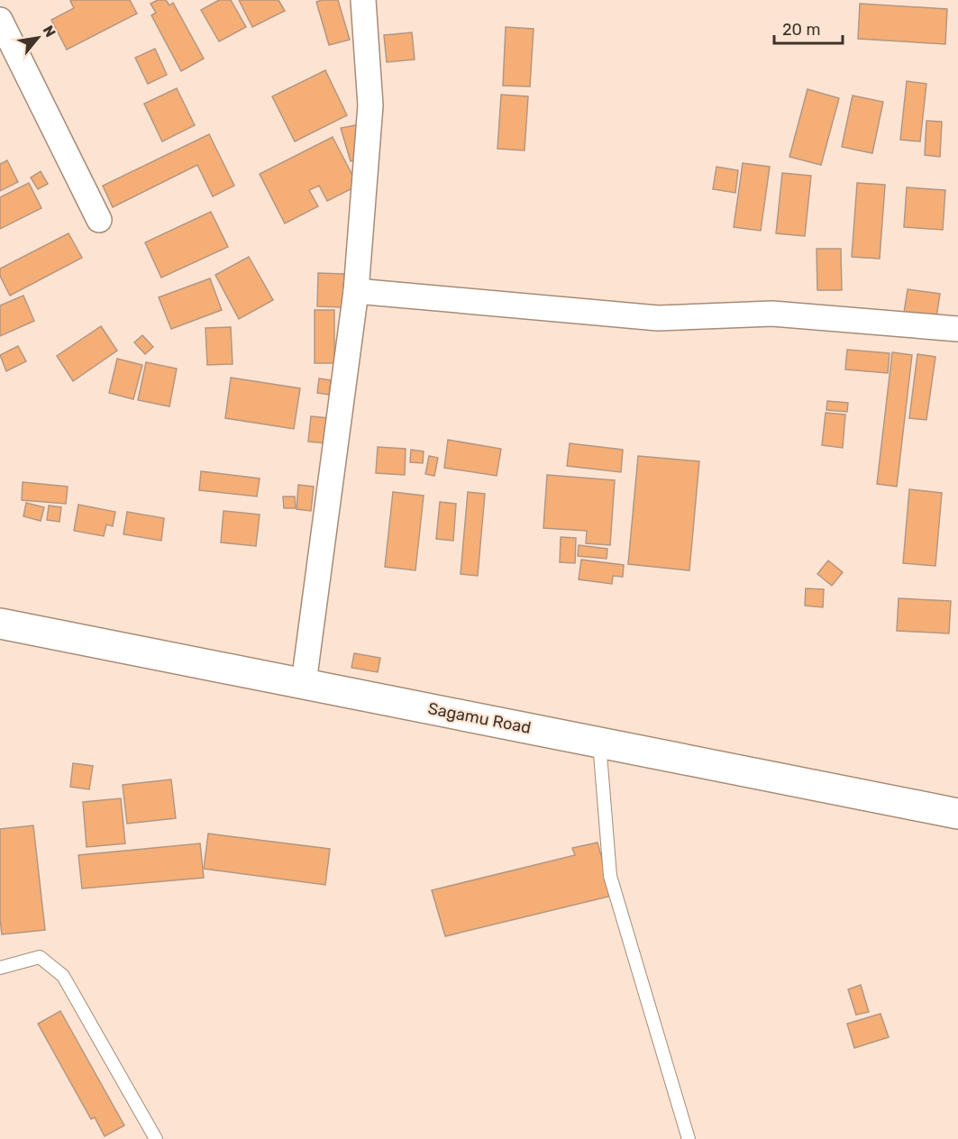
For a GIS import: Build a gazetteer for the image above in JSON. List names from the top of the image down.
{
  "streets": {
    "highway": ["Sagamu Road"]
  },
  "scale_bar": "20 m",
  "north": "top right"
}
